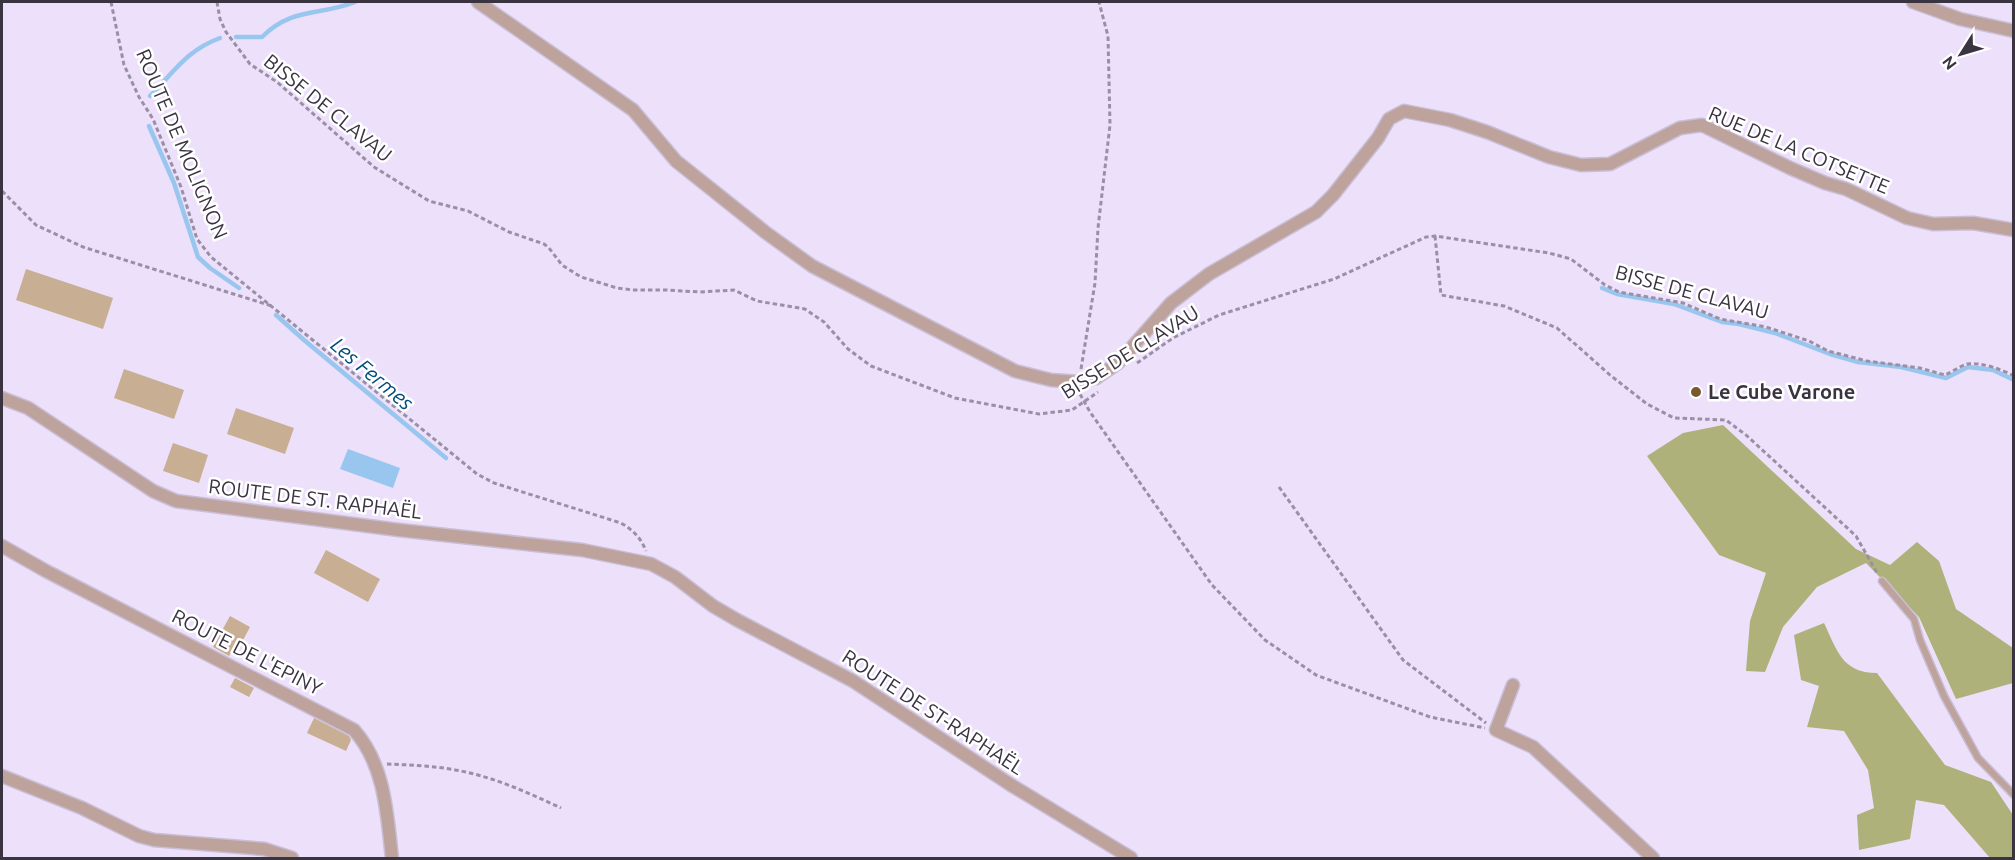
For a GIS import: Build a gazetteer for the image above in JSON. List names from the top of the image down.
{
  "streets": {
    "street": [
      "RUE DE LA COTSETTE",
      "ROUTE DE ST. RAPHAËL",
      "ROUTE DE L'EPINY",
      "ROUTE DE ST-RAPHAËL"
    ],
    "path": ["BISSE DE CLAVAU", "ROUTE DE MOLIGNON"]
  },
  "crossings": [
    ["ROUTE DE MOLIGNON", "ROUTE DE ST. RAPHAËL"],
    ["ROUTE DE MOLIGNON", "ROUTE DE ST-RAPHAËL"],
    ["ROUTE DE ST. RAPHAËL", "ROUTE DE ST-RAPHAËL"]
  ],
  "water": ["Les Fermes"],
  "places": ["Le Cube Varone"],
  "north": "bottom left"
}
